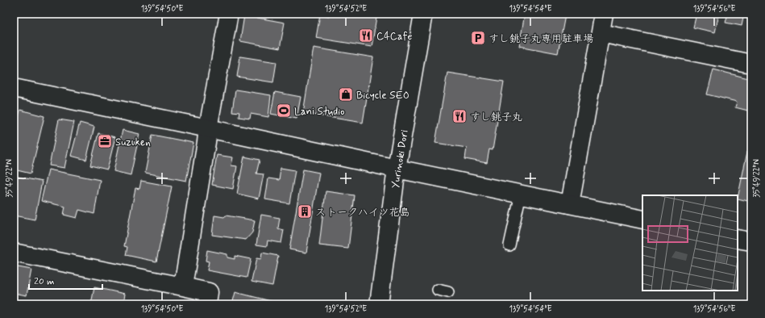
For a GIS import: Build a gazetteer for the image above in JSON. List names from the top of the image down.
{
  "streets": {
    "street": ["Yurinoki Dori"]
  },
  "places": {
    "restaurant": ["C4Cafe", "すし銚子丸"],
    "parking": ["すし銚子丸専用駐車場"],
    "shop": ["Bicycle SEO"],
    "sports": ["Lani Studio"],
    "office": ["Suzuken"],
    "building": ["ストークハイツ花島"]
  },
  "scale_bar": "20 m",
  "coordinates": [
    "139°54'50\"E",
    "139°54'52\"E",
    "139°54'54\"E",
    "139°54'56\"E",
    "35°49'22\"N"
  ]
}
